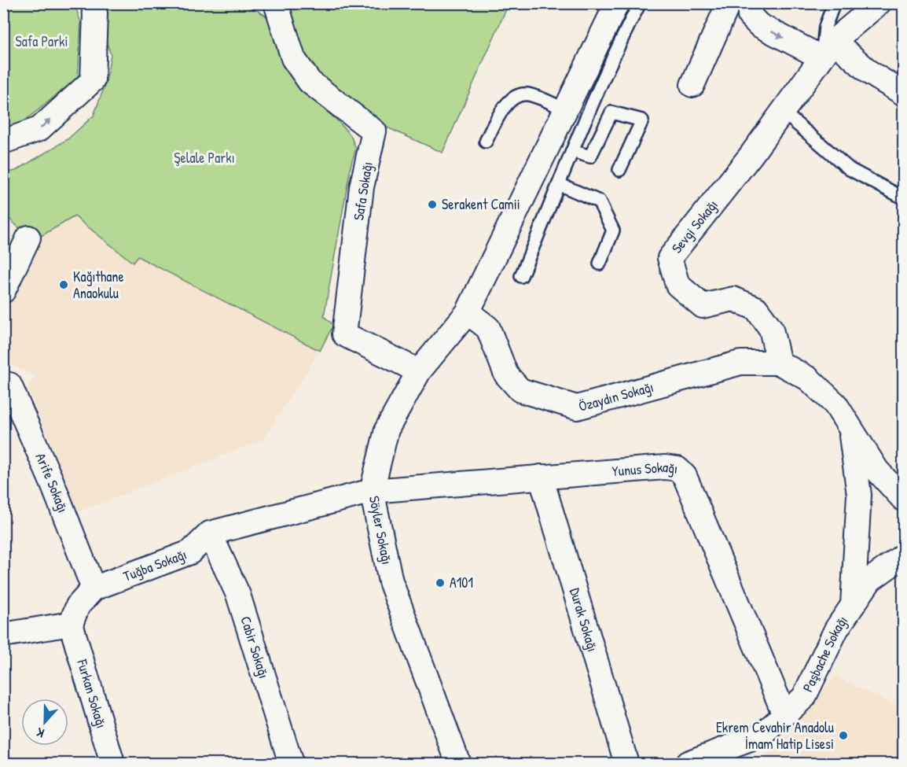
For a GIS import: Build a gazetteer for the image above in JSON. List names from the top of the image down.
{
  "streets": {
    "street": [
      "Safa Sokağı",
      "Sevgi Sokağı",
      "Özaydın Sokağı",
      "Yunus Sokağı",
      "Arife Sokağı",
      "Söyler Sokağı",
      "Tuğba Sokağı",
      "Durak Sokağı",
      "Cabir Sokağı",
      "Paşbache Sokağı",
      "Furkan Sokağı"
    ]
  },
  "crossings": [
    ["Safa Sokağı", "Söyler Sokağı"],
    ["Sevgi Sokağı", "Özaydın Sokağı"],
    ["Özaydın Sokağı", "Söyler Sokağı"],
    ["Yunus Sokağı", "Söyler Sokağı"],
    ["Yunus Sokağı", "Tuğba Sokağı"],
    ["Yunus Sokağı", "Durak Sokağı"],
    ["Yunus Sokağı", "Paşbache Sokağı"],
    ["Arife Sokağı", "Tuğba Sokağı"],
    ["Söyler Sokağı", "Tuğba Sokağı"],
    ["Tuğba Sokağı", "Cabir Sokağı"],
    ["Tuğba Sokağı", "Furkan Sokağı"]
  ],
  "parks": ["Safa Parki", "Şelale Parkı"],
  "places": [
    "Serakent Camii",
    "Kağıthane Anaokulu",
    "A101",
    "Ekrem Cevahir Anadolu İmam Hatip Lisesi"
  ],
  "north": "bottom"
}
